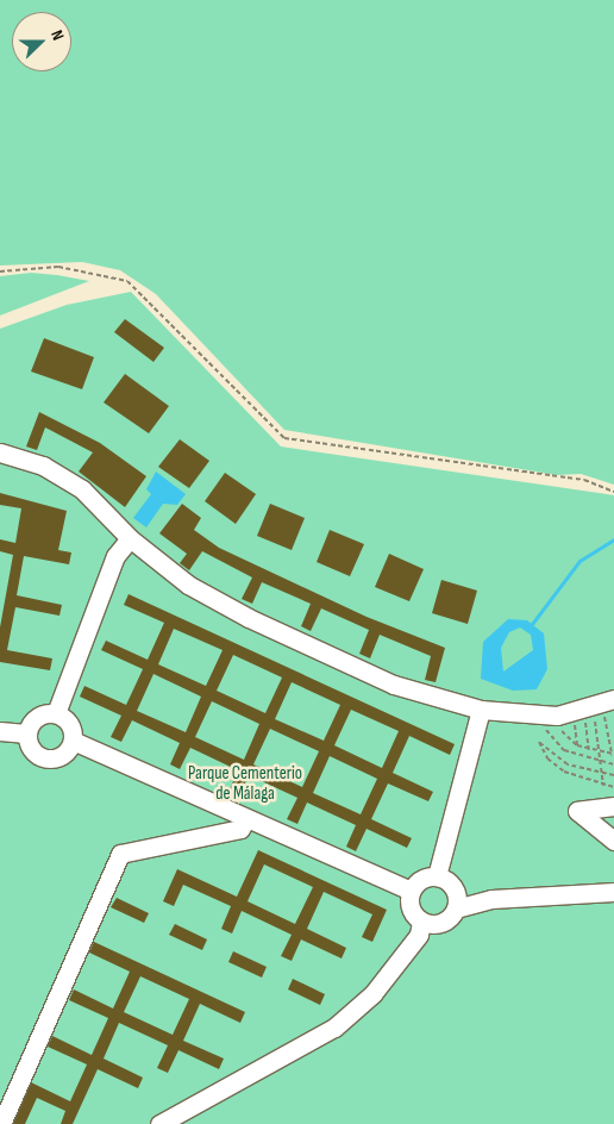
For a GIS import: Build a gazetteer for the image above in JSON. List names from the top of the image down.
{
  "parks": ["Parque Cementerio de Málaga"],
  "north": "right"
}
